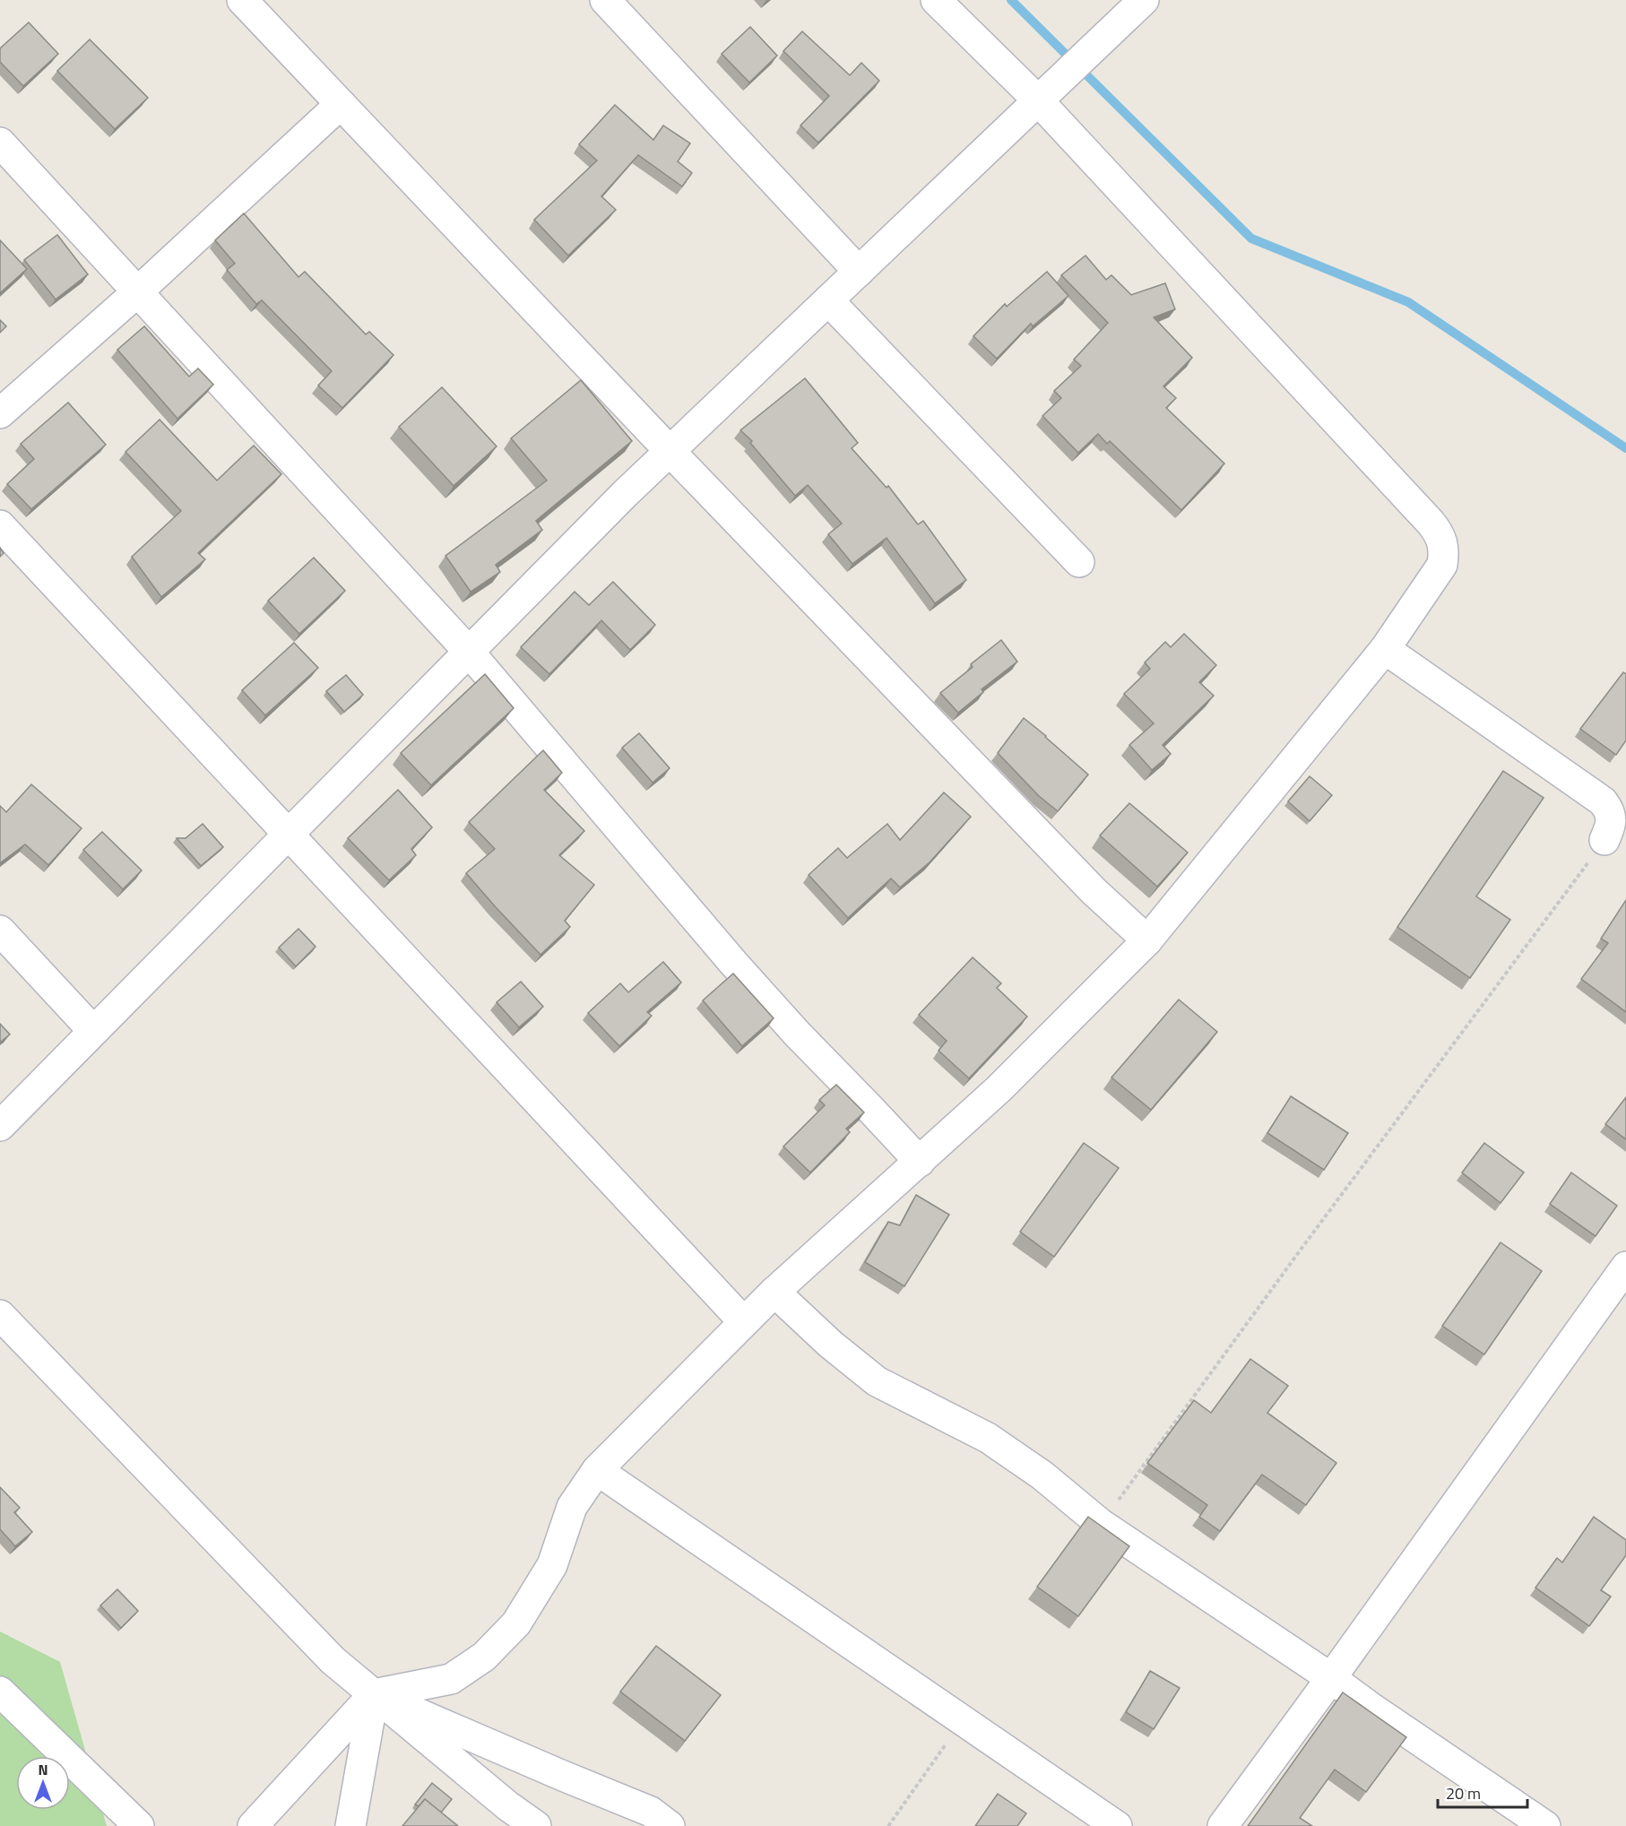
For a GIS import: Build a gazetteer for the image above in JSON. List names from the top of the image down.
{
  "scale_bar": "20 m",
  "north": "top"
}
